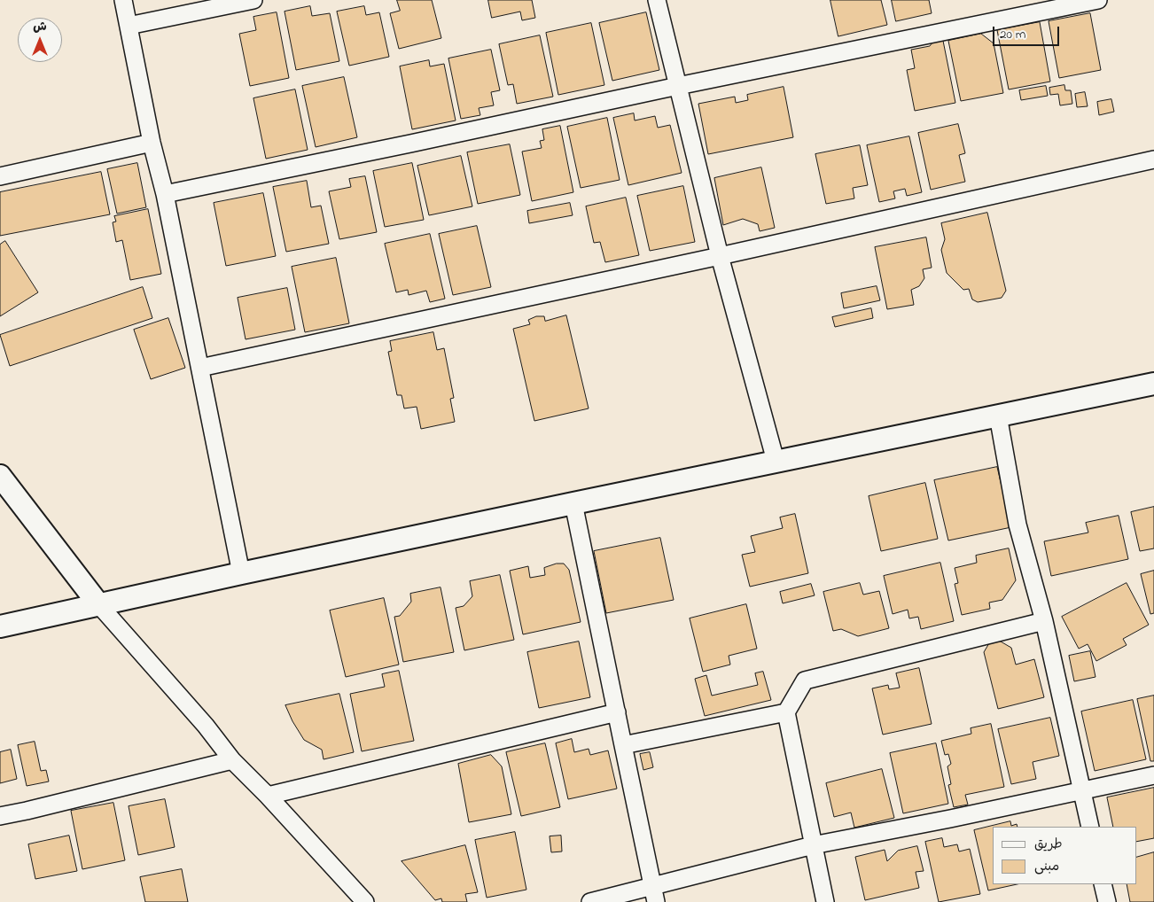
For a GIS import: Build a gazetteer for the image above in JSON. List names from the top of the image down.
{
  "legend": ["طريق", "مبنى"],
  "scale_bar": "20 m",
  "north": "top"
}
